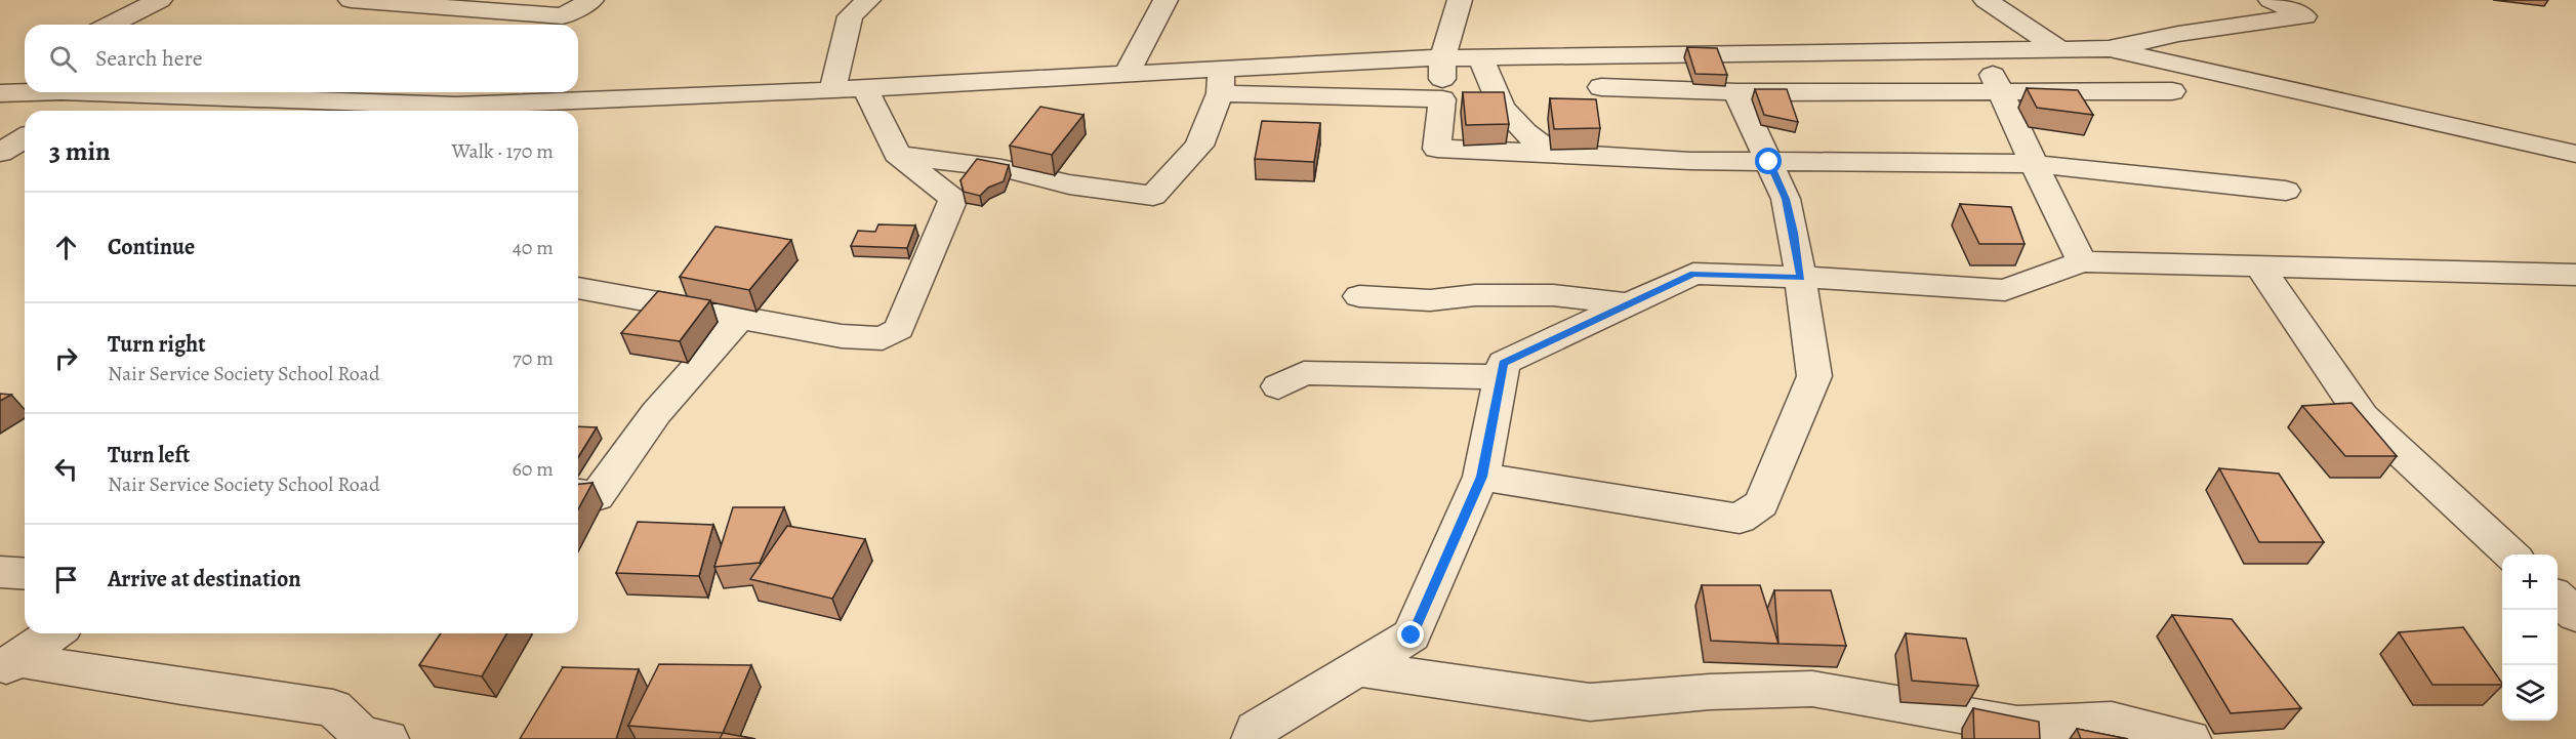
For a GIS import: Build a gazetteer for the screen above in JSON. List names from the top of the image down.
{
  "page": {
    "search": "Search here",
    "heading": ["3 min", "Walk · 170 m"],
    "list": [
      ["Continue", "40 m"],
      ["Turn right", "Nair Service Society School Road", "70 m"],
      ["Turn left", "Nair Service Society School Road", "60 m"],
      "Arrive at destination"
    ],
    "map_buttons": ["+", "−"]
  }
}
